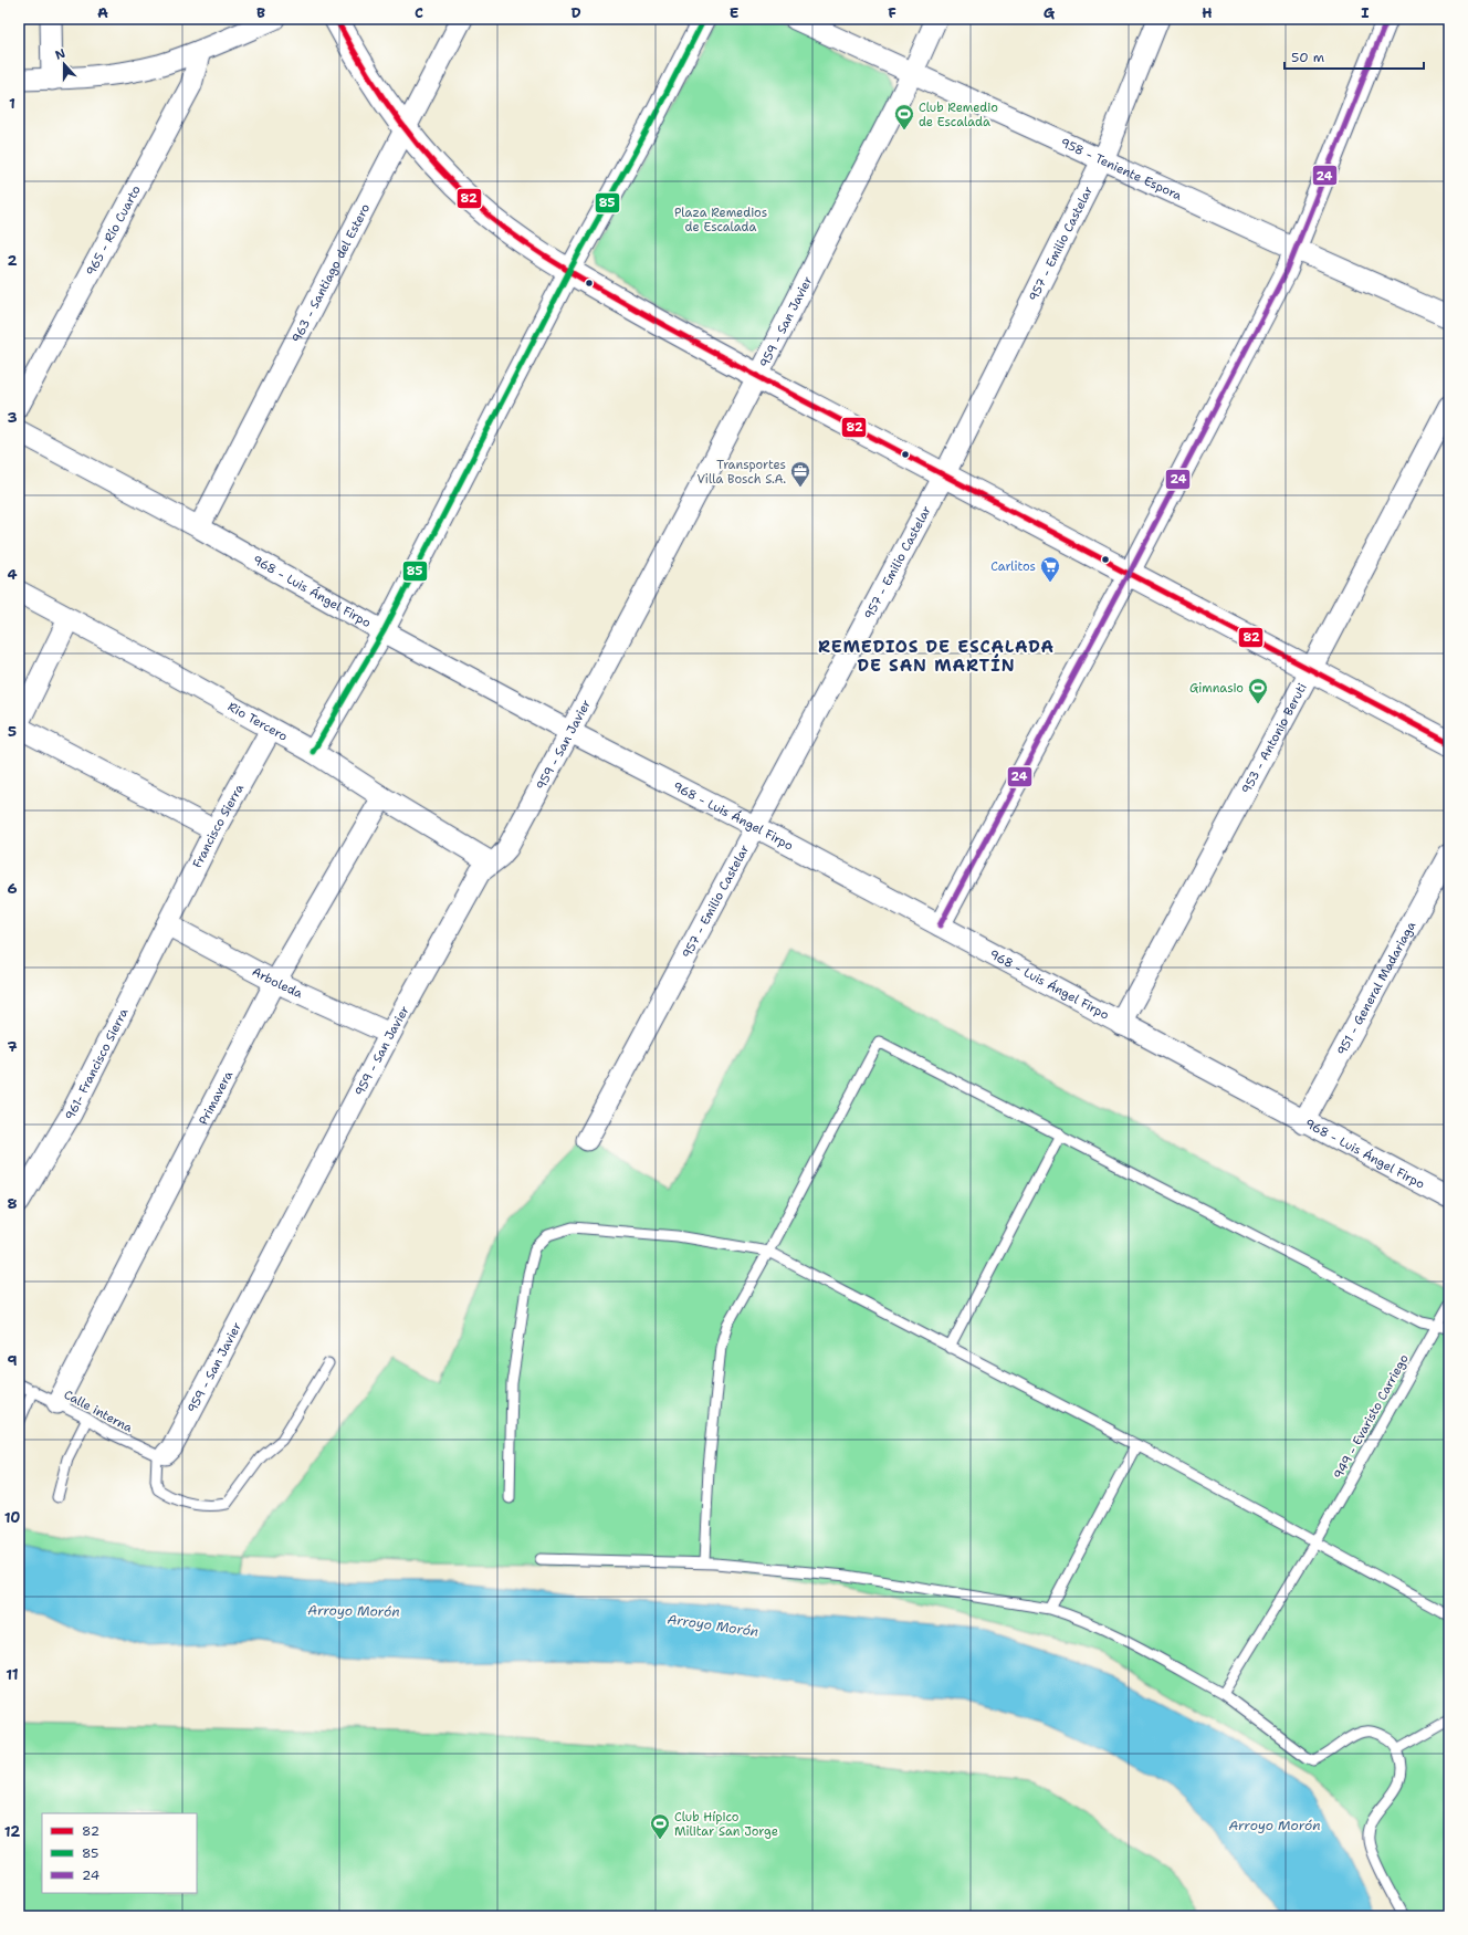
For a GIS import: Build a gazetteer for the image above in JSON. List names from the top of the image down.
{
  "streets": {
    "street": [
      "958 - Teniente Espora",
      "965 - Río Cuarto",
      "957 - Emilio Castelar",
      "963 - Santiago del Estero",
      "959 - San Javier",
      "968 - Luis Ángel Firpo",
      "Rio Tercero",
      "953 - Antonio Beruti",
      "Francisco Sierra",
      "Arboleda",
      "951 - General Madariaga",
      "961- Francisco Sierra",
      "Primavera"
    ],
    "lane": ["Calle interna", "949 - Evaristo Carriego"]
  },
  "crossings": [
    ["958 - Teniente Espora", "957 - Emilio Castelar"],
    ["958 - Teniente Espora", "959 - San Javier"],
    ["957 - Emilio Castelar", "968 - Luis Ángel Firpo"],
    ["963 - Santiago del Estero", "968 - Luis Ángel Firpo"],
    ["959 - San Javier", "968 - Luis Ángel Firpo"],
    ["959 - San Javier", "Rio Tercero"],
    ["959 - San Javier", "Arboleda"],
    ["959 - San Javier", "Calle interna"],
    ["968 - Luis Ángel Firpo", "953 - Antonio Beruti"],
    ["968 - Luis Ángel Firpo", "951 - General Madariaga"],
    ["Rio Tercero", "Francisco Sierra"],
    ["Rio Tercero", "Primavera"],
    ["Francisco Sierra", "Arboleda"],
    ["Francisco Sierra", "961- Francisco Sierra"],
    ["Arboleda", "961- Francisco Sierra"],
    ["Arboleda", "Primavera"],
    ["Primavera", "Calle interna"]
  ],
  "districts": ["REMEDIOS DE ESCALADA DE SAN MARTÍN"],
  "water": ["Arroyo Morón"],
  "parks": ["Plaza Remedios de Escalada"],
  "places": {
    "sports": ["Club Remedio de Escalada", "Gimnasio", "Club Hípico Militar San Jorge"],
    "office": ["Transportes Villa Bosch S.A."],
    "supermarket": ["Carlitos"]
  },
  "lines": ["transit line 82", "transit line 85", "transit line 24"],
  "legend": ["82", "85", "24"],
  "scale_bar": "50 m",
  "north": "top",
  "grid": {
    "columns": [
      "A",
      "B",
      "C",
      "D",
      "E",
      "F",
      "G",
      "H",
      "I"
    ],
    "rows": [
      "1",
      "2",
      "3",
      "4",
      "5",
      "6",
      "7",
      "8",
      "9",
      "10",
      "11",
      "12"
    ]
  }
}
